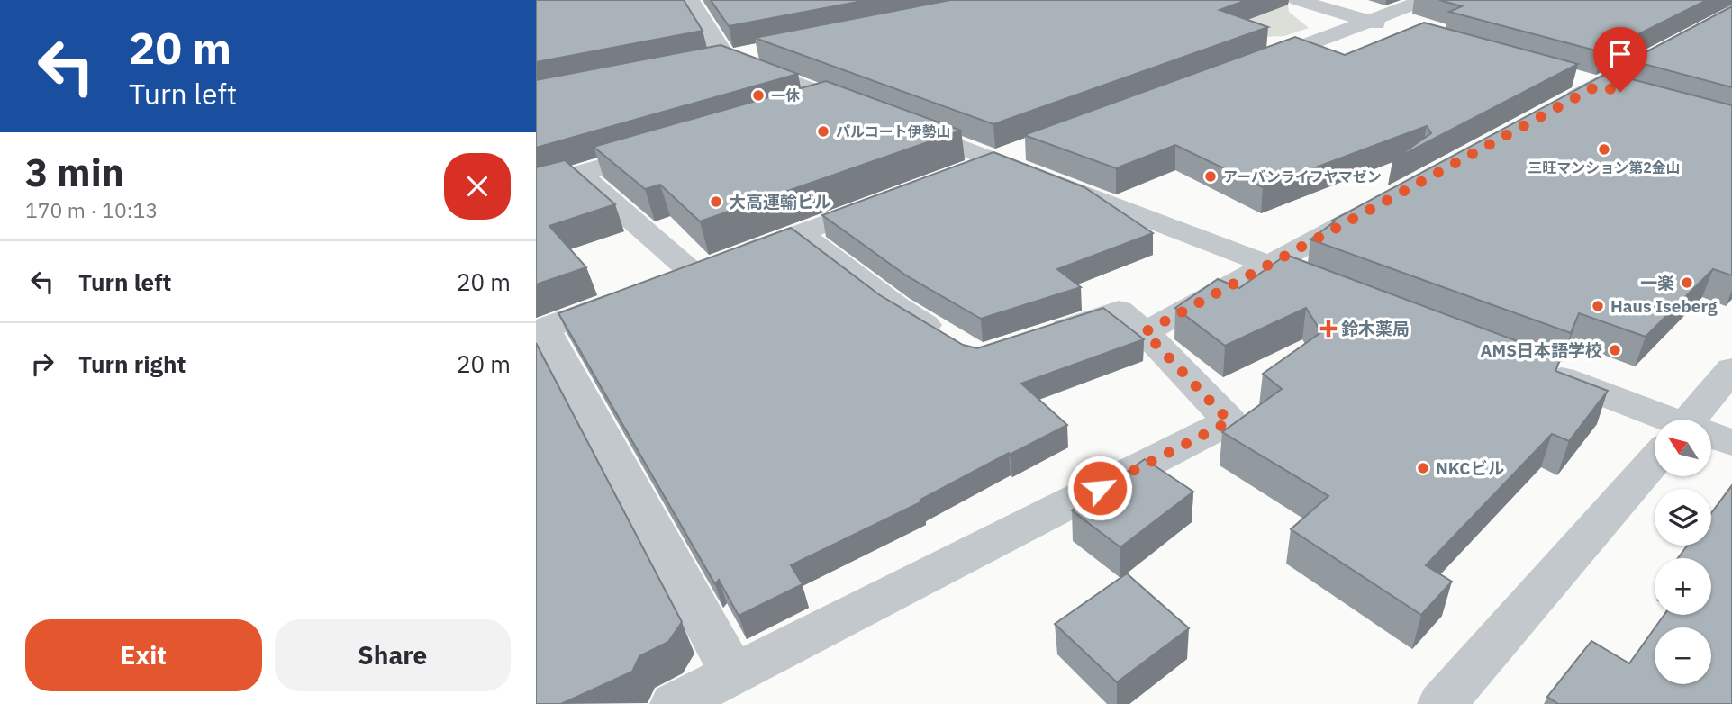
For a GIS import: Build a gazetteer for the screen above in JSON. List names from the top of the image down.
{
  "places": {
    "other": [
      "一休",
      "パルコート伊勢山",
      "三旺マンション第2金山",
      "アーバンライフヤマゼン",
      "大高運輸ビル",
      "一楽",
      "Haus Iseberg",
      "AMS日本語学校",
      "NKCビル"
    ],
    "health": ["鈴木薬局"]
  },
  "north": "top left",
  "page": {
    "turn": ["20 m", "Turn left"],
    "heading": ["3 min", "170 m · 10:13"],
    "list": [
      {
        "name": "Turn left",
        "value": "20 m"
      },
      {
        "name": "Turn right",
        "value": "20 m"
      }
    ],
    "map_buttons": ["+", "−"],
    "buttons": ["Exit", "Share"]
  }
}
